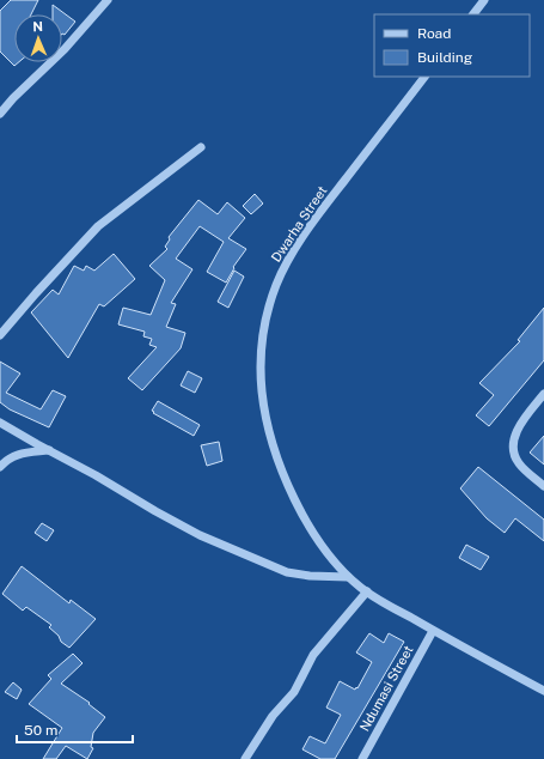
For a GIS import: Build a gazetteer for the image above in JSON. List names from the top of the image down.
{
  "streets": {
    "street": ["Dwarha Street", "Ndumasi Street"]
  },
  "crossings": [
    ["Dwarha Street", "Ndumasi Street"]
  ],
  "legend": ["Road", "Building"],
  "scale_bar": "50 m",
  "north": "top"
}
